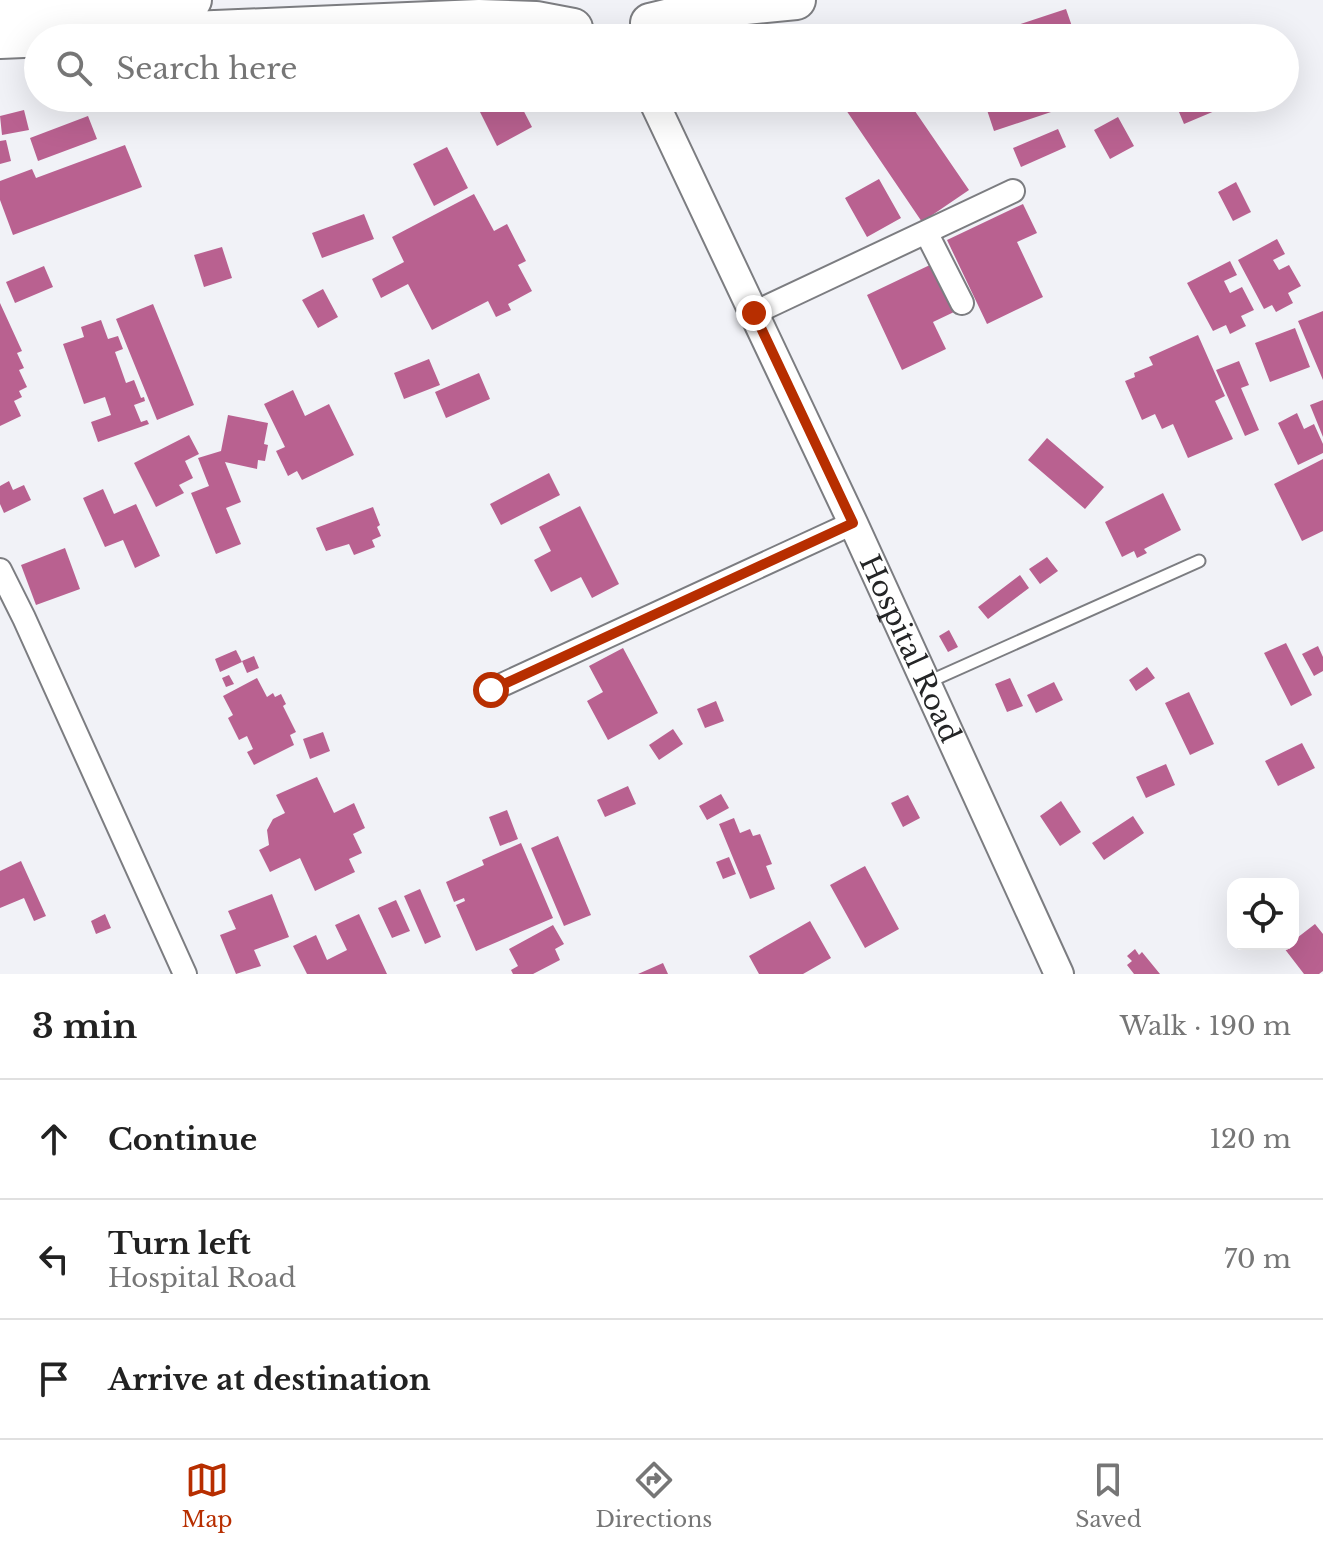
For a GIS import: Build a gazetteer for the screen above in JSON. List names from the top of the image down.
{
  "streets": {
    "street": ["Hospital Road"]
  },
  "page": {
    "search": "Search here",
    "heading": ["3 min", "Walk · 190 m"],
    "list": [
      ["Continue", "120 m"],
      ["Turn left", "Hospital Road", "70 m"],
      "Arrive at destination"
    ],
    "nav": ["Map", "Directions", "Saved"]
  }
}
